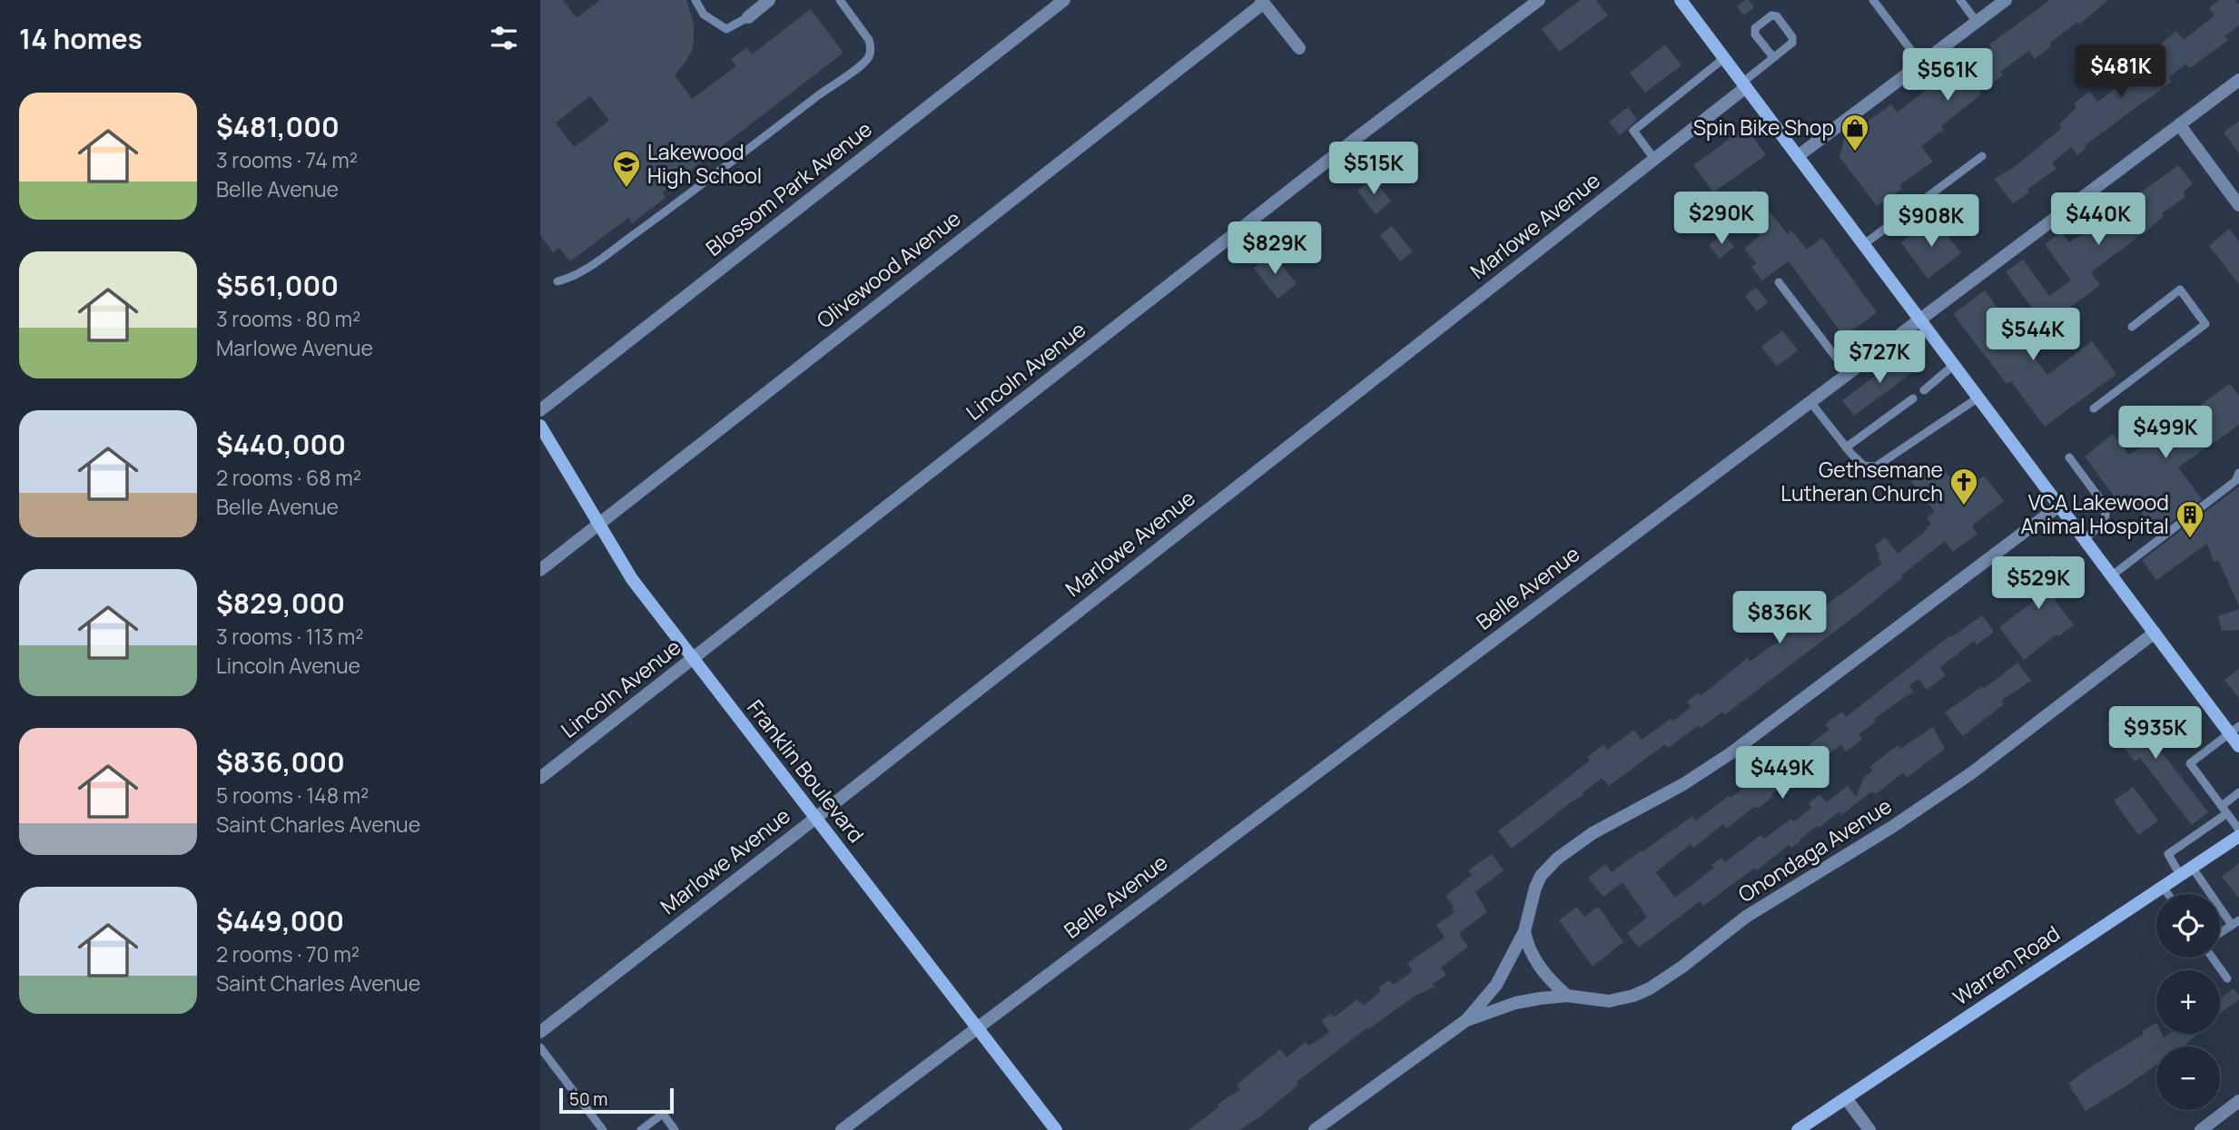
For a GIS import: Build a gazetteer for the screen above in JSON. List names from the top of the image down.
{
  "streets": {
    "main road": ["Franklin Boulevard", "Warren Road"],
    "street": [
      "Blossom Park Avenue",
      "Marlowe Avenue",
      "Olivewood Avenue",
      "Lincoln Avenue",
      "Belle Avenue",
      "Onondaga Avenue"
    ]
  },
  "crossings": [
    ["Marlowe Avenue", "Franklin Boulevard"],
    ["Olivewood Avenue", "Franklin Boulevard"],
    ["Lincoln Avenue", "Franklin Boulevard"],
    ["Belle Avenue", "Franklin Boulevard"]
  ],
  "places": {
    "shop": ["Spin Bike Shop"],
    "school or university": ["Lakewood High School"],
    "church": ["Gethsemane Lutheran Church"],
    "building": ["VCA Lakewood Animal Hospital"]
  },
  "scale_bar": "50 m",
  "page": {
    "heading": "14 homes",
    "price": [
      "$481K",
      "$561K",
      "$515K",
      "$290K",
      "$440K",
      "$908K",
      "$829K",
      "$544K",
      "$727K",
      "$499K",
      "$529K",
      "$836K",
      "$935K",
      "$449K"
    ],
    "list": [
      {
        "name": "$481,000",
        "note": "3 rooms · 74 m² · Belle Avenue"
      },
      {
        "name": "$561,000",
        "note": "3 rooms · 80 m² · Marlowe Avenue"
      },
      {
        "name": "$440,000",
        "note": "2 rooms · 68 m² · Belle Avenue"
      },
      {
        "name": "$829,000",
        "note": "3 rooms · 113 m² · Lincoln Avenue"
      },
      {
        "name": "$836,000",
        "note": "5 rooms · 148 m² · Saint Charles Avenue"
      },
      {
        "name": "$449,000",
        "note": "2 rooms · 70 m² · Saint Charles Avenue"
      }
    ],
    "map_buttons": ["+", "−"],
    "scale": "50 m"
  }
}
